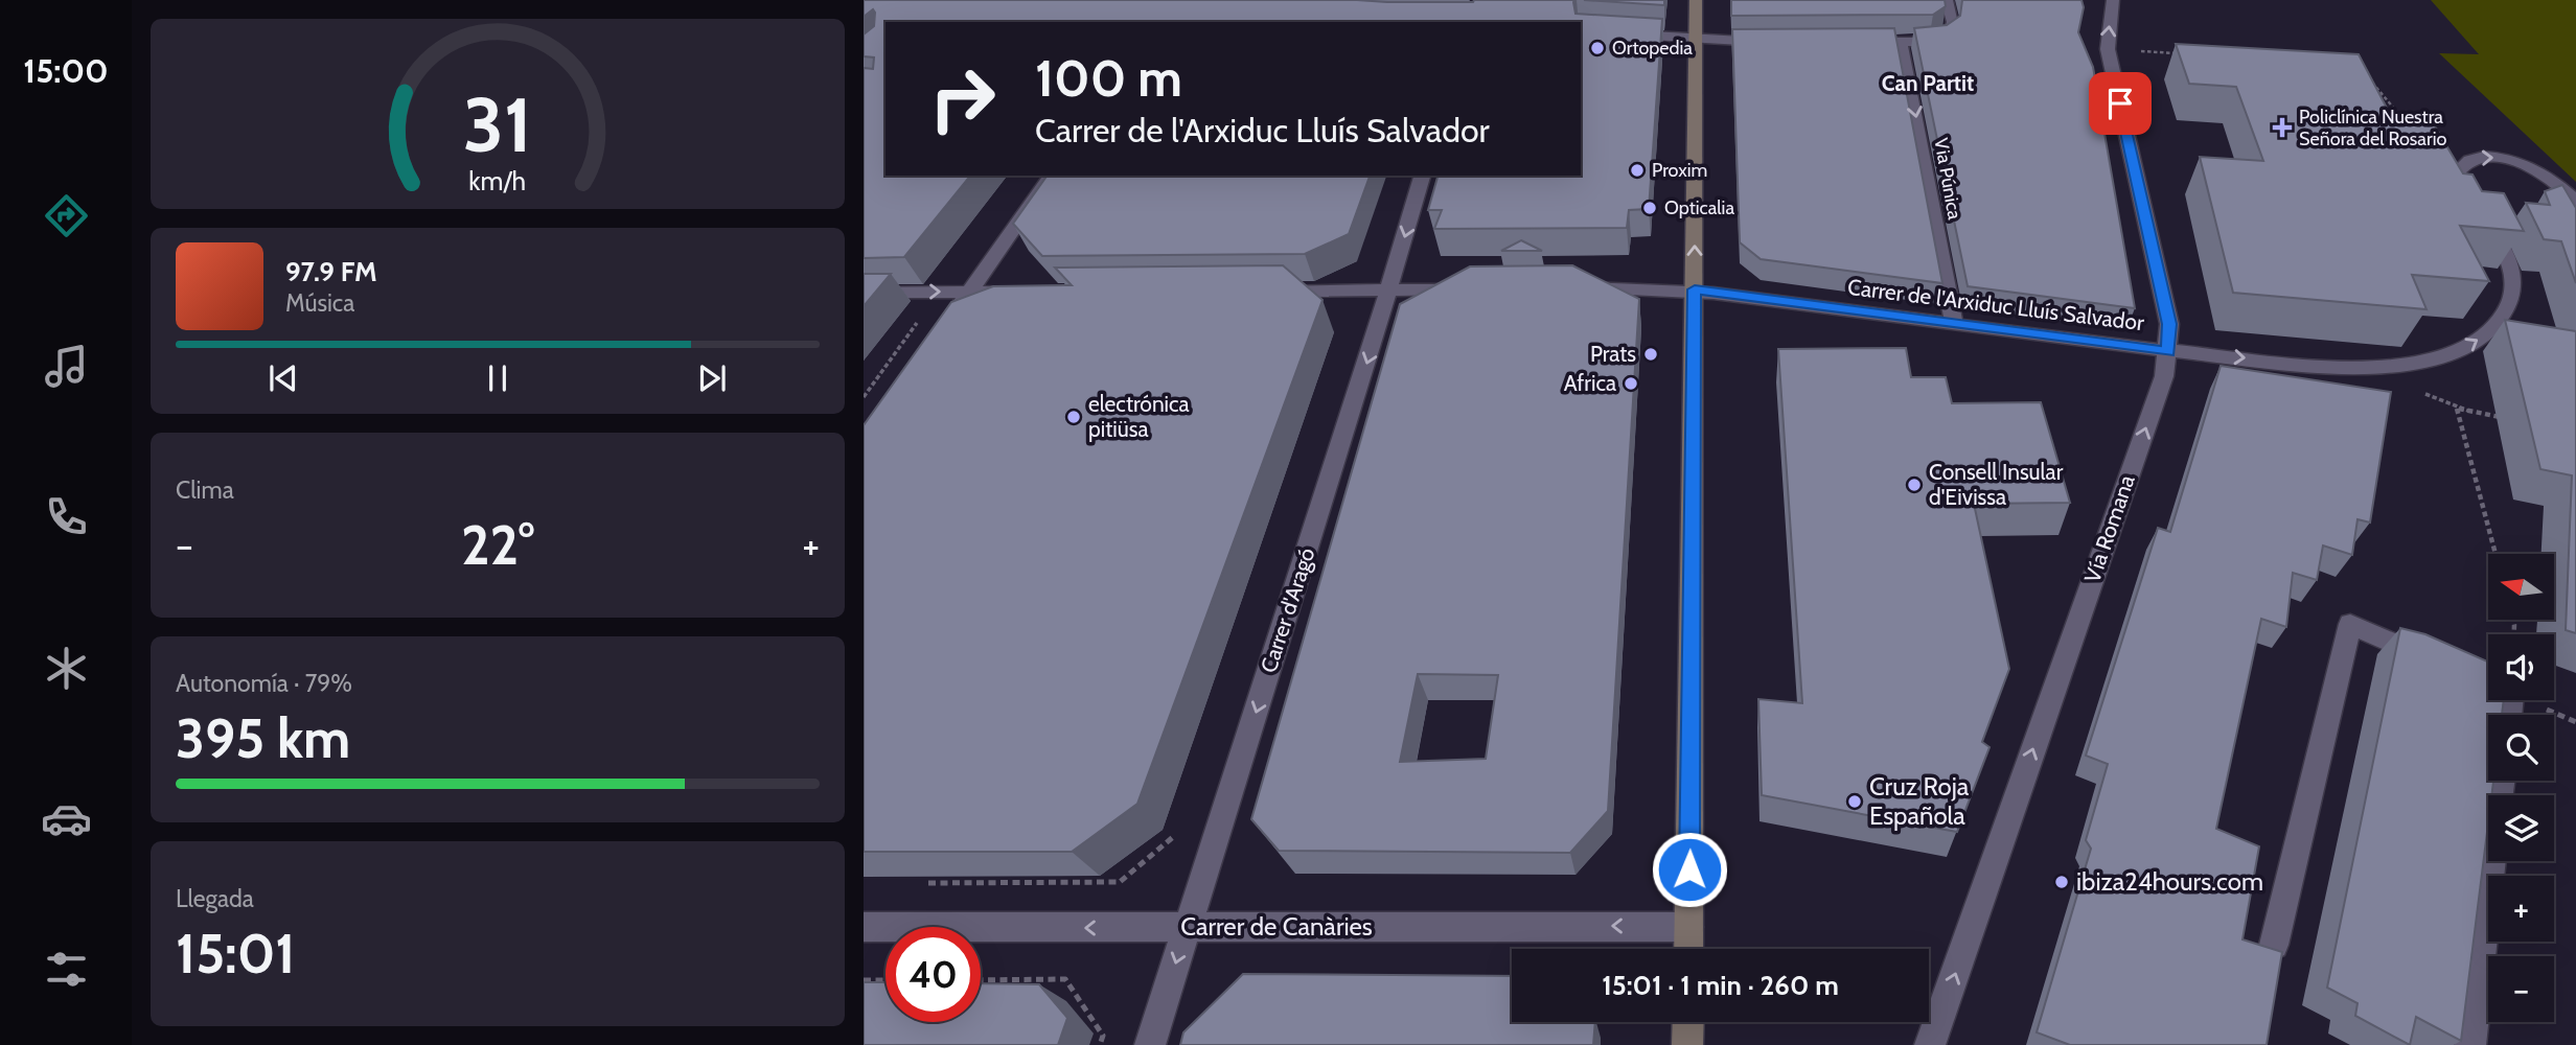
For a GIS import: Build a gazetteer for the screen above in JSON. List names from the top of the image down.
{
  "streets": {
    "street": [
      "Via Púnica",
      "Carrer de l'Arxiduc Lluís Salvador",
      "Vía Romana",
      "Carrer d'Aragó",
      "Carrer de Canàries"
    ]
  },
  "crossings": [
    ["Via Púnica", "Carrer de l'Arxiduc Lluís Salvador"],
    ["Carrer de l'Arxiduc Lluís Salvador", "Vía Romana"],
    ["Carrer d'Aragó", "Carrer de Canàries"]
  ],
  "one_way": [
    "Via Púnica",
    "Vía Romana",
    "Carrer d'Aragó",
    "Carrer de Canàries"
  ],
  "districts": ["Can Partit"],
  "places": {
    "other": [
      "Ortopedia",
      "Proxim",
      "Opticalia",
      "Prats",
      "Africa",
      "electrónica pitiüsa",
      "Consell Insular d'Eivissa",
      "Cruz Roja Española",
      "ibiza24hours.com"
    ],
    "health": ["Policlínica Nuestra Señora del Rosario"]
  },
  "north": "left",
  "page": {
    "tabs": "15:00",
    "turn": ["100 m", "Carrer de l'Arxiduc Lluís Salvador"],
    "song": ["97.9 FM", "Música"],
    "tile": [
      "Clima",
      ["Autonomía · 79%", "395 km"],
      ["Llegada", "15:01"]
    ],
    "heat": ["−", "22°", "+"],
    "map_buttons": ["+", "−"],
    "limit": "40",
    "trip": "15:01 · 1 min · 260 m",
    "gauge": ["31", "km/h"]
  }
}
